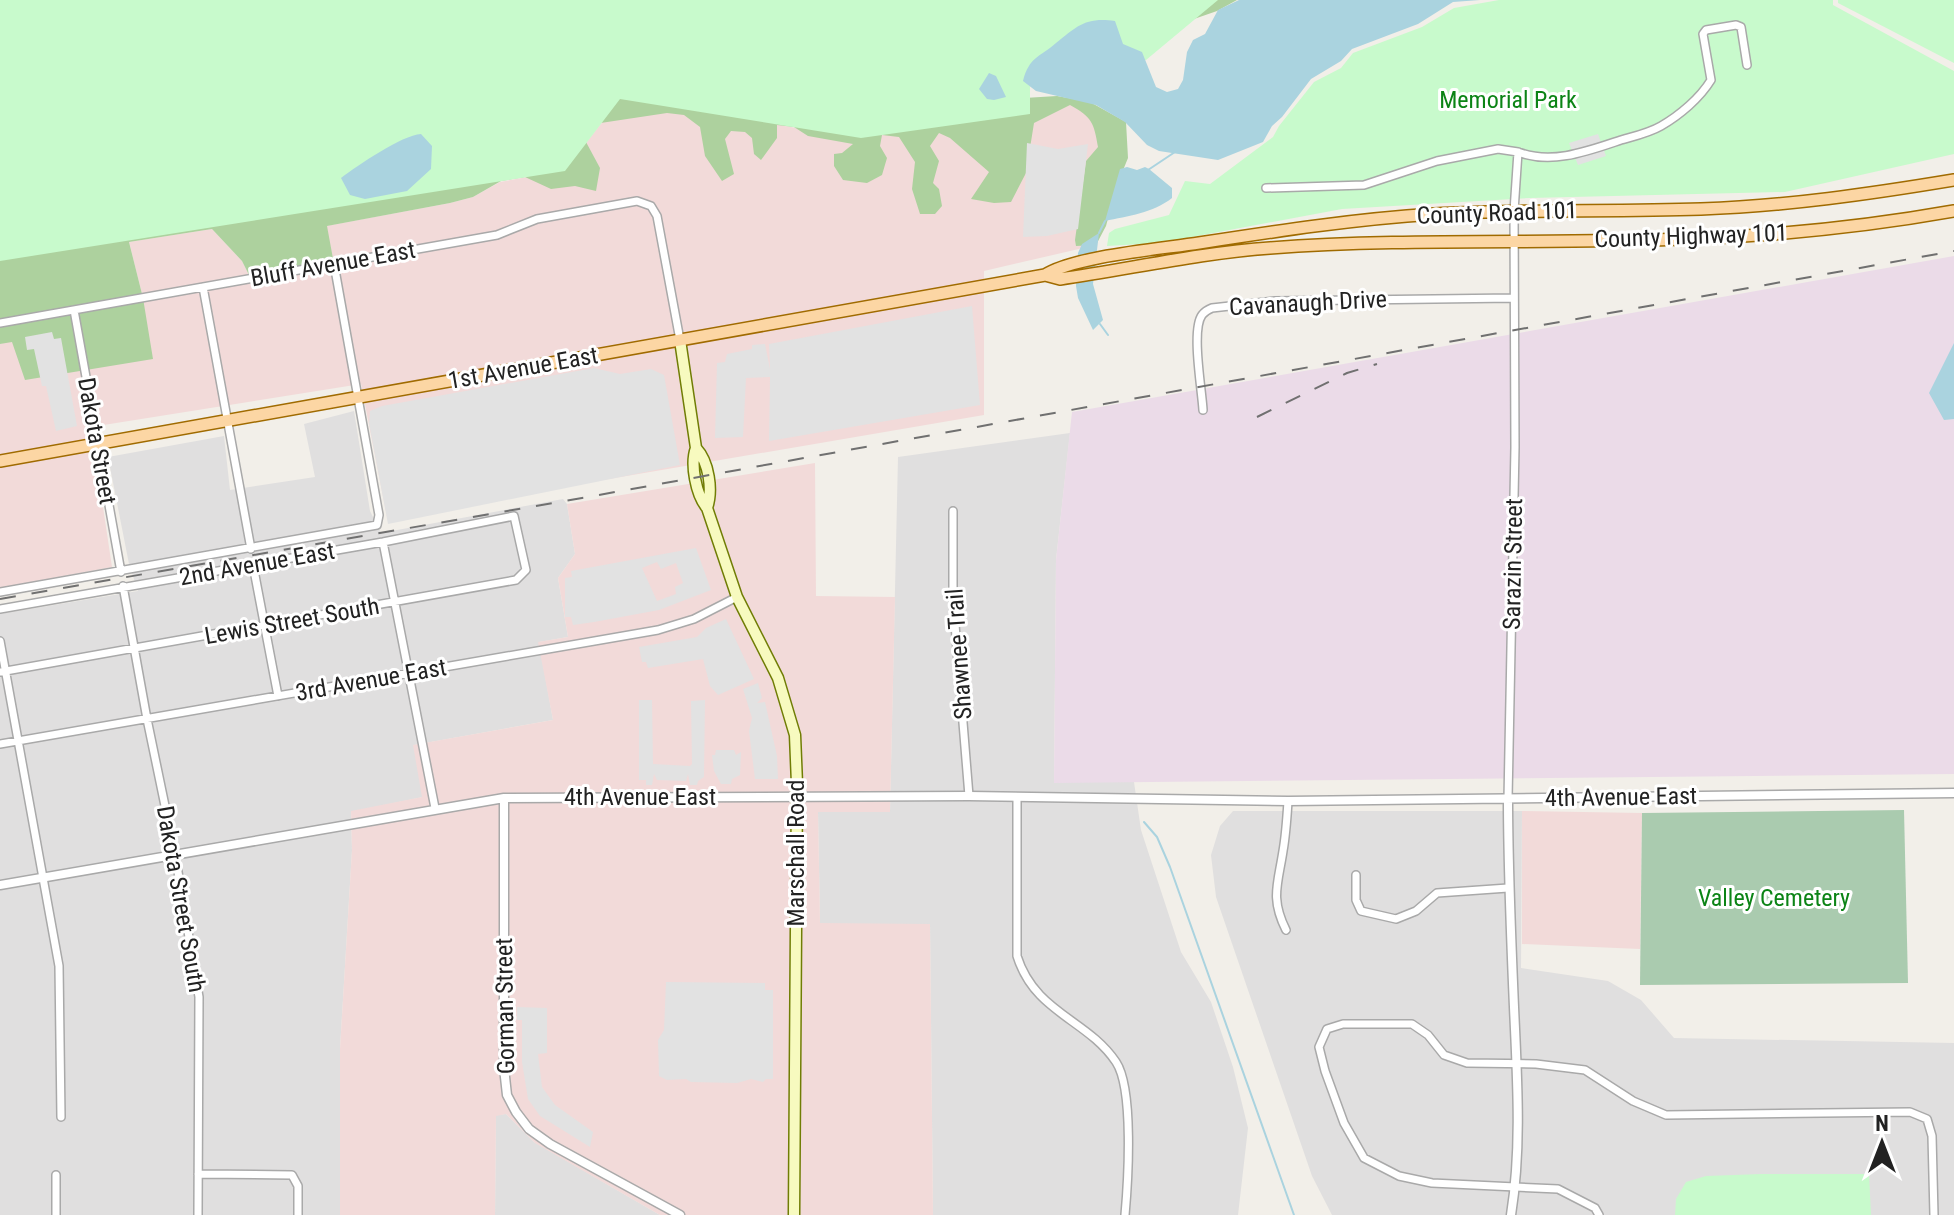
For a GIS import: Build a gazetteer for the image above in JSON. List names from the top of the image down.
{
  "streets": {
    "main road": [
      "County Road 101",
      "County Highway 101",
      "1st Avenue East",
      "Marschall Road"
    ],
    "street": [
      "Bluff Avenue East",
      "Cavanaugh Drive",
      "Dakota Street",
      "2nd Avenue East",
      "Sarazin Street",
      "Lewis Street South",
      "Shawnee Trail",
      "3rd Avenue East",
      "4th Avenue East",
      "Dakota Street South",
      "Gorman Street"
    ]
  },
  "crossings": [
    ["County Road 101", "County Highway 101"],
    ["County Road 101", "1st Avenue East"],
    ["County Road 101", "Sarazin Street"],
    ["County Highway 101", "1st Avenue East"],
    ["County Highway 101", "Sarazin Street"],
    ["Bluff Avenue East", "Dakota Street"],
    ["Bluff Avenue East", "Marschall Road"],
    ["Cavanaugh Drive", "Sarazin Street"],
    ["1st Avenue East", "Dakota Street"],
    ["1st Avenue East", "2nd Avenue East"],
    ["1st Avenue East", "Marschall Road"],
    ["Dakota Street", "2nd Avenue East"],
    ["2nd Avenue East", "Lewis Street South"],
    ["2nd Avenue East", "Dakota Street South"],
    ["Sarazin Street", "4th Avenue East"],
    ["Lewis Street South", "Dakota Street South"],
    ["Shawnee Trail", "4th Avenue East"],
    ["3rd Avenue East", "Marschall Road"],
    ["3rd Avenue East", "Dakota Street South"],
    ["4th Avenue East", "Marschall Road"],
    ["4th Avenue East", "Dakota Street South"],
    ["4th Avenue East", "Gorman Street"]
  ],
  "parks": ["Memorial Park", "Valley Cemetery"],
  "north": "top"
}
